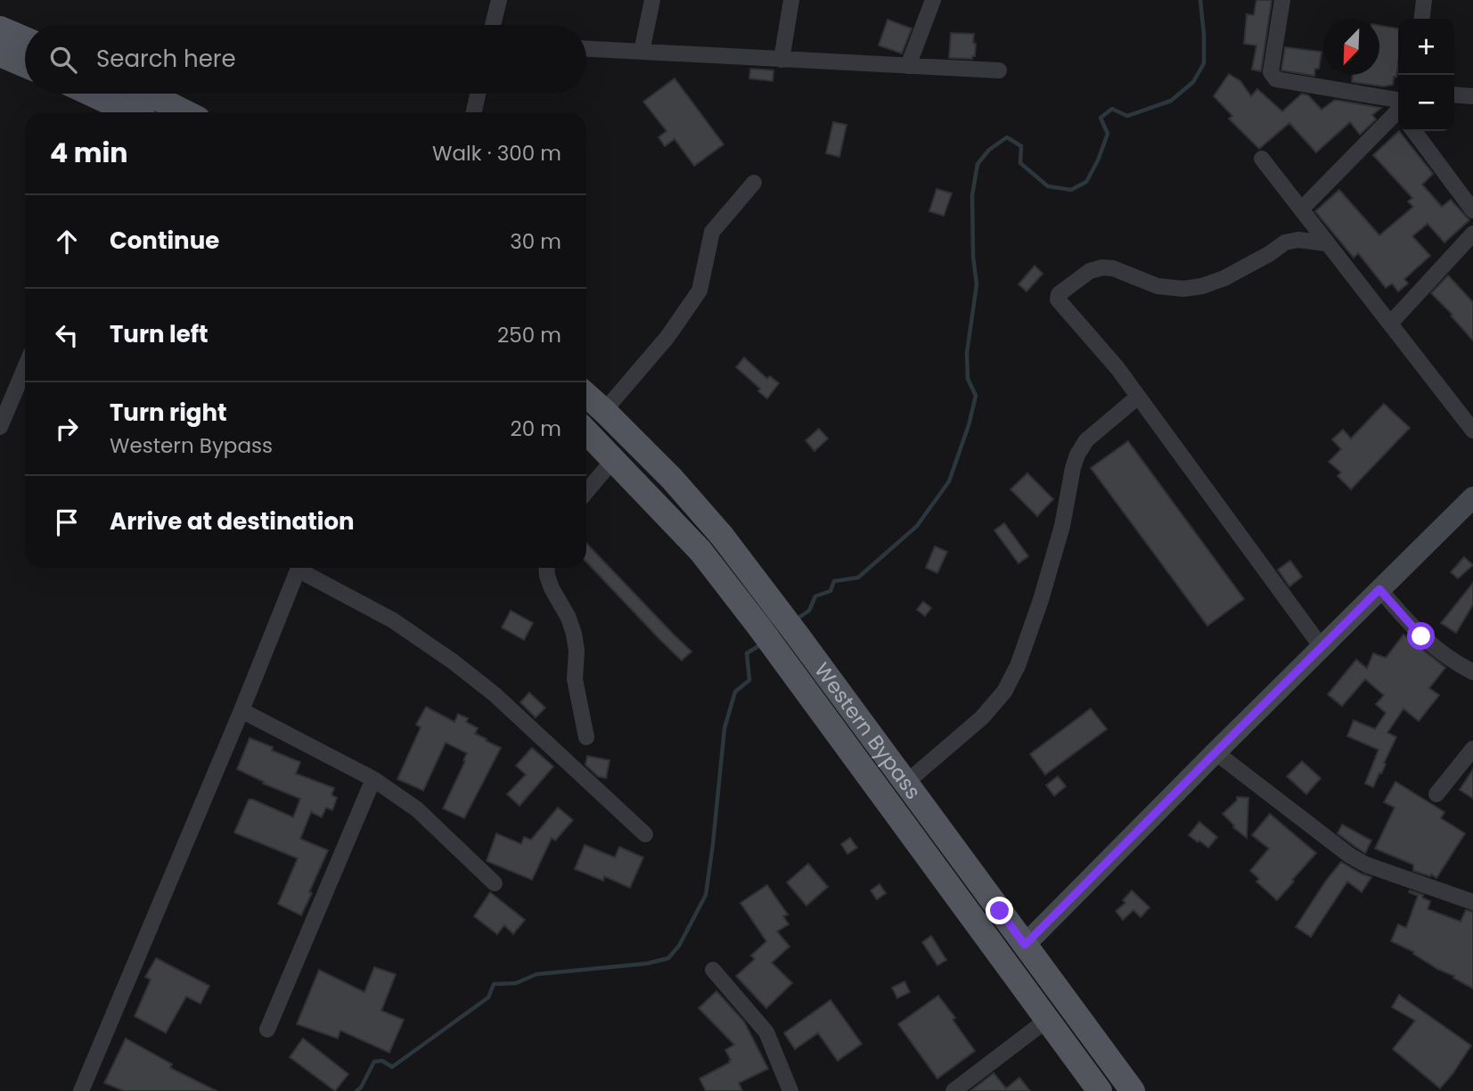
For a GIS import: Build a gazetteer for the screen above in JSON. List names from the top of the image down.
{
  "streets": {
    "main road": ["Western Bypass"]
  },
  "north": "bottom left",
  "page": {
    "map_buttons": ["+", "−"],
    "search": "Search here",
    "heading": ["4 min", "Walk · 300 m"],
    "list": [
      ["Continue", "30 m"],
      ["Turn left", "250 m"],
      ["Turn right", "Western Bypass", "20 m"],
      "Arrive at destination"
    ]
  }
}
